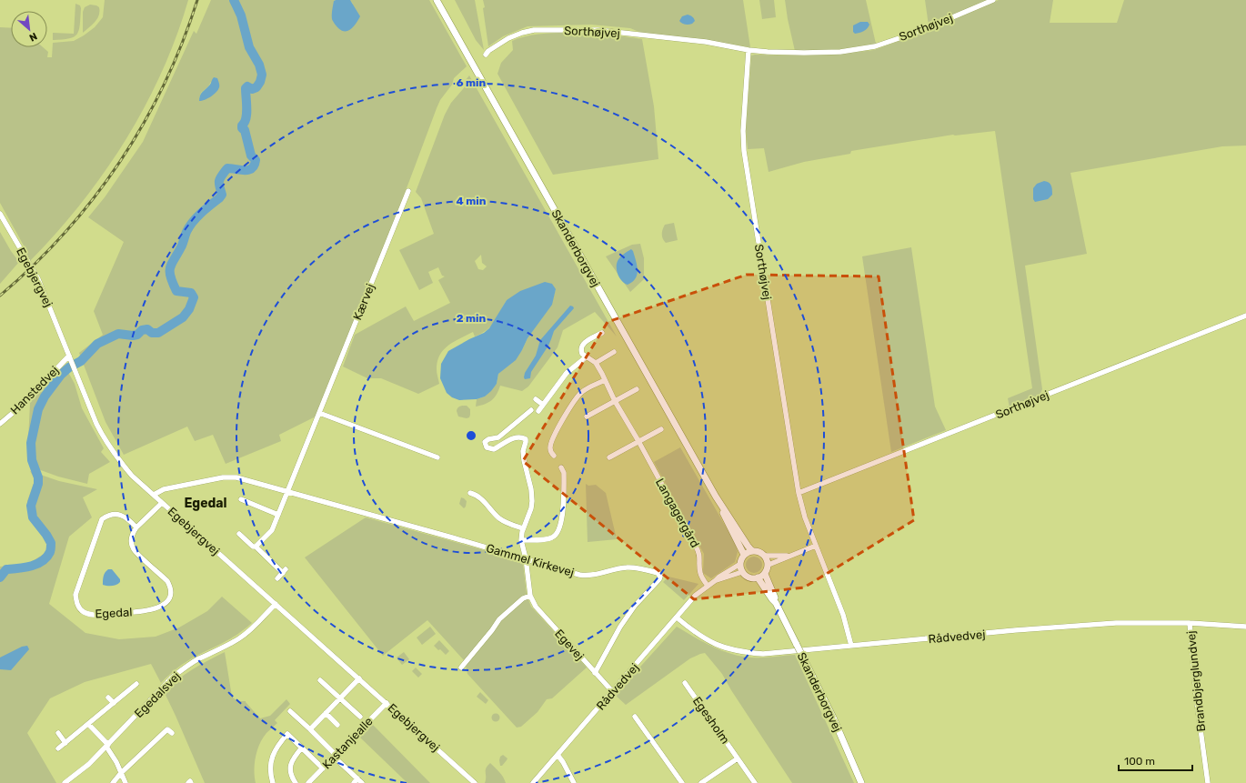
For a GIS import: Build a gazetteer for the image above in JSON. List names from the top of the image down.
{
  "streets": {
    "main road": ["Skanderborgvej"],
    "street": [
      "Sorthøjvej",
      "Egebjergvej",
      "Kærvej",
      "Hanstedvej",
      "Langagergård",
      "Gammel Kirkevej",
      "Egedal",
      "Rådvedvej",
      "Egevej",
      "Brandbjerglundvej",
      "Egedalsvej",
      "Egesholm",
      "Kastanjealle"
    ]
  },
  "crossings": [
    ["Sorthøjvej", "Rådvedvej"],
    ["Skanderborgvej", "Rådvedvej"],
    ["Egebjergvej", "Hanstedvej"],
    ["Egebjergvej", "Gammel Kirkevej"],
    ["Egebjergvej", "Egedalsvej"],
    ["Egebjergvej", "Kastanjealle"],
    ["Kærvej", "Gammel Kirkevej"],
    ["Langagergård", "Rådvedvej"],
    ["Gammel Kirkevej", "Egevej"],
    ["Rådvedvej", "Egevej"],
    ["Rådvedvej", "Brandbjerglundvej"]
  ],
  "districts": ["Egedal"],
  "scale_bar": "100 m",
  "north": "bottom right",
  "rings": ["6 min", "4 min", "2 min"]
}
